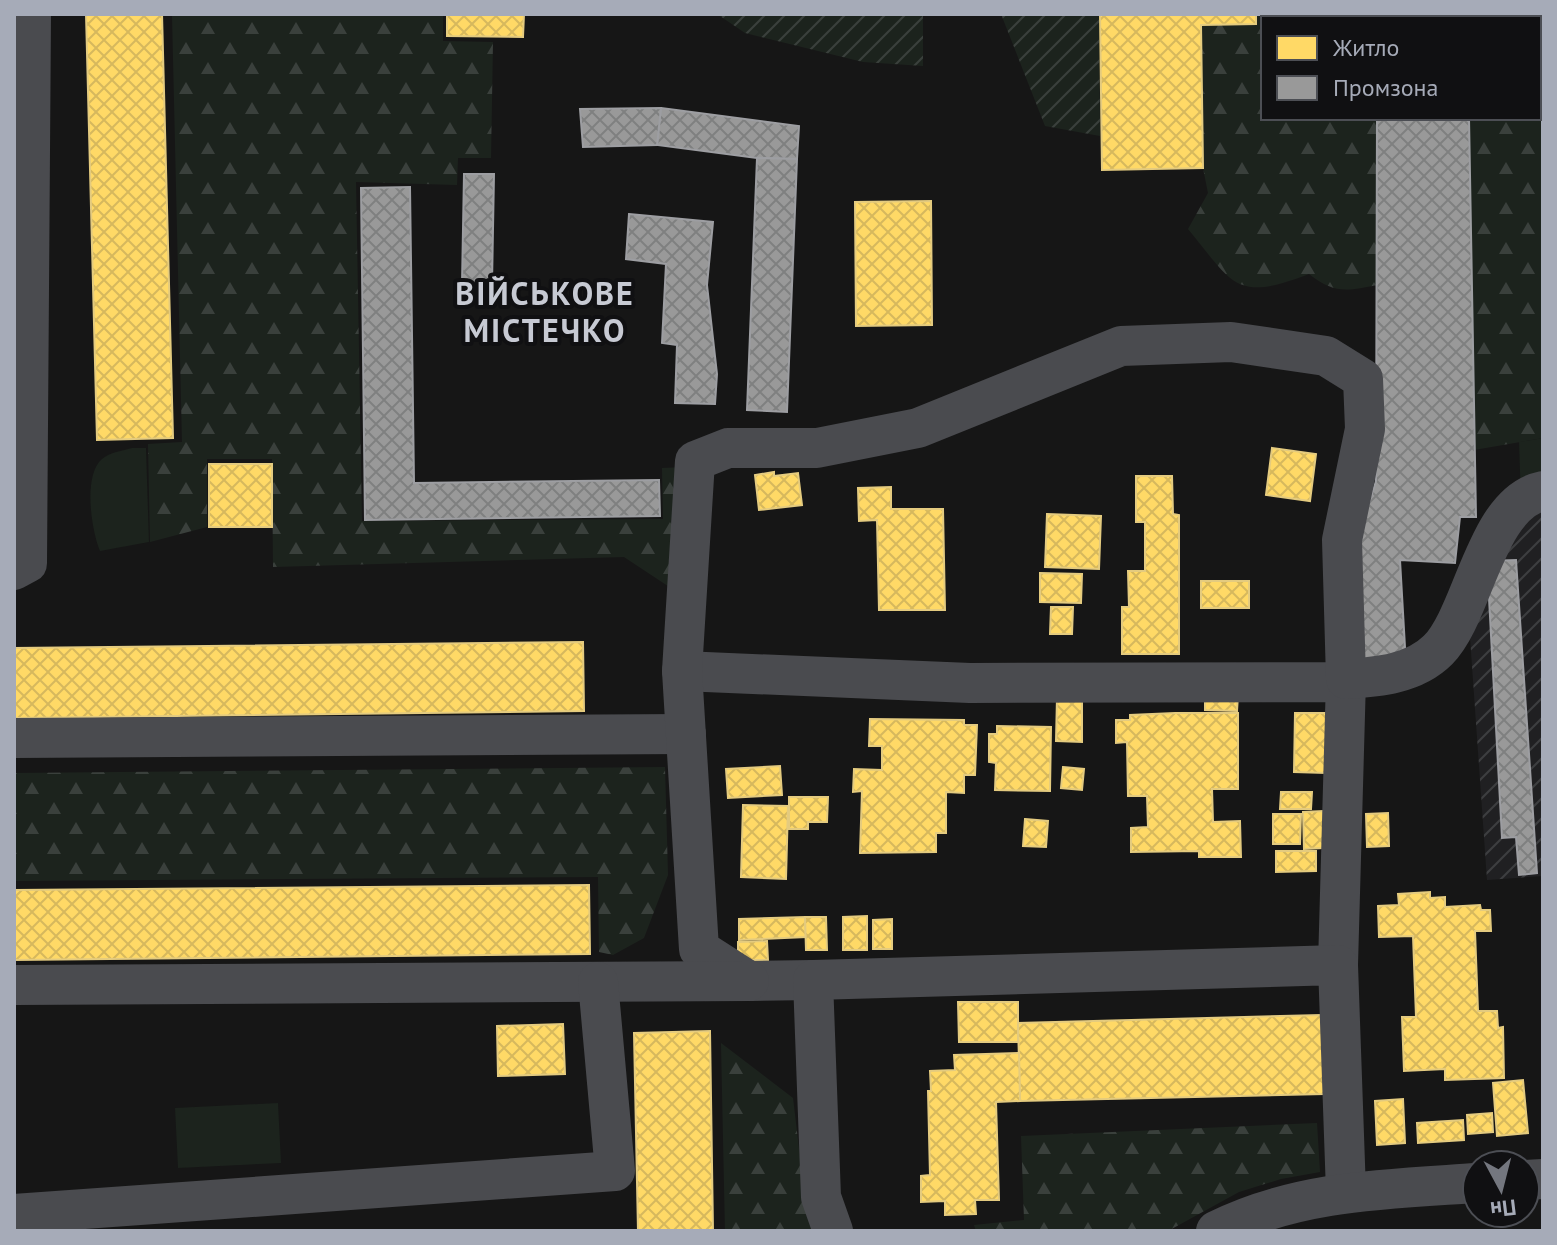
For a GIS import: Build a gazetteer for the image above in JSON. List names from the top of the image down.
{
  "districts": ["ВІЙСЬКОВЕ МІСТЕЧКО"],
  "legend": ["Житло", "Промзона"],
  "north": "bottom"
}
